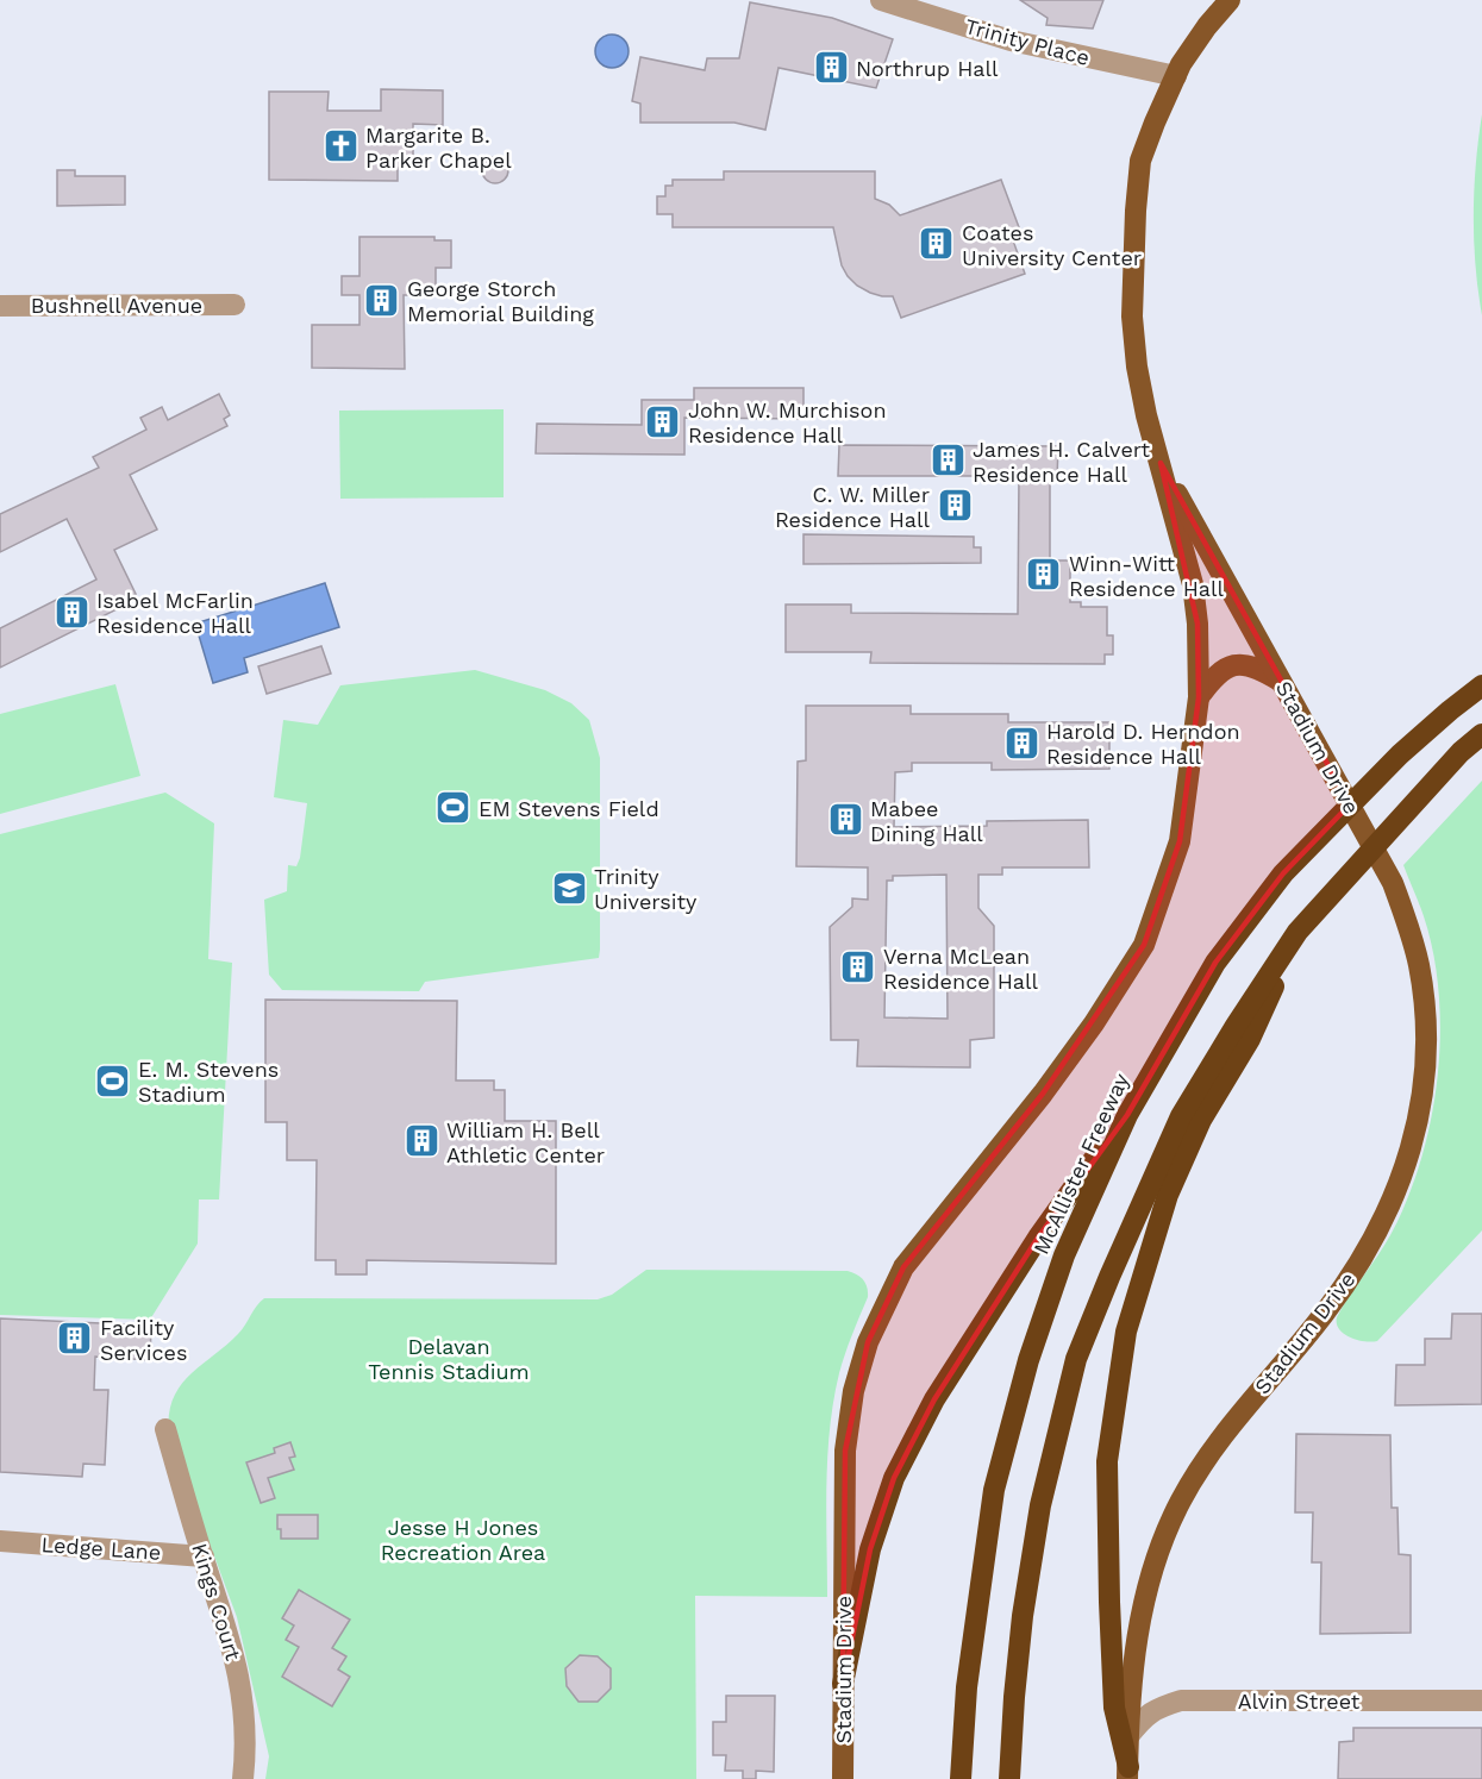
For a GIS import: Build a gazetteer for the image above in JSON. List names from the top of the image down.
{
  "streets": {
    "highway": ["McAllister Freeway"],
    "main road": ["Stadium Drive"],
    "street": [
      "Trinity Place",
      "Bushnell Avenue",
      "Ledge Lane",
      "Kings Court",
      "Alvin Street"
    ]
  },
  "crossings": [
    ["Trinity Place", "Stadium Drive"],
    ["Stadium Drive", "Alvin Street"],
    ["Ledge Lane", "Kings Court"]
  ],
  "parks": ["Delavan Tennis Stadium", "Jesse H Jones Recreation Area"],
  "places": {
    "building": [
      "Northrup Hall",
      "Coates University Center",
      "George Storch Memorial Building",
      "John W. Murchison Residence Hall",
      "James H. Calvert Residence Hall",
      "C. W. Miller Residence Hall",
      "Winn-Witt Residence Hall",
      "Isabel McFarlin Residence Hall",
      "Harold D. Herndon Residence Hall",
      "Mabee Dining Hall",
      "Verna McLean Residence Hall",
      "William H. Bell Athletic Center",
      "Facility Services"
    ],
    "church": ["Margarite B. Parker Chapel"],
    "sports": ["EM Stevens Field", "E. M. Stevens Stadium"],
    "school or university": ["Trinity University"]
  }
}
